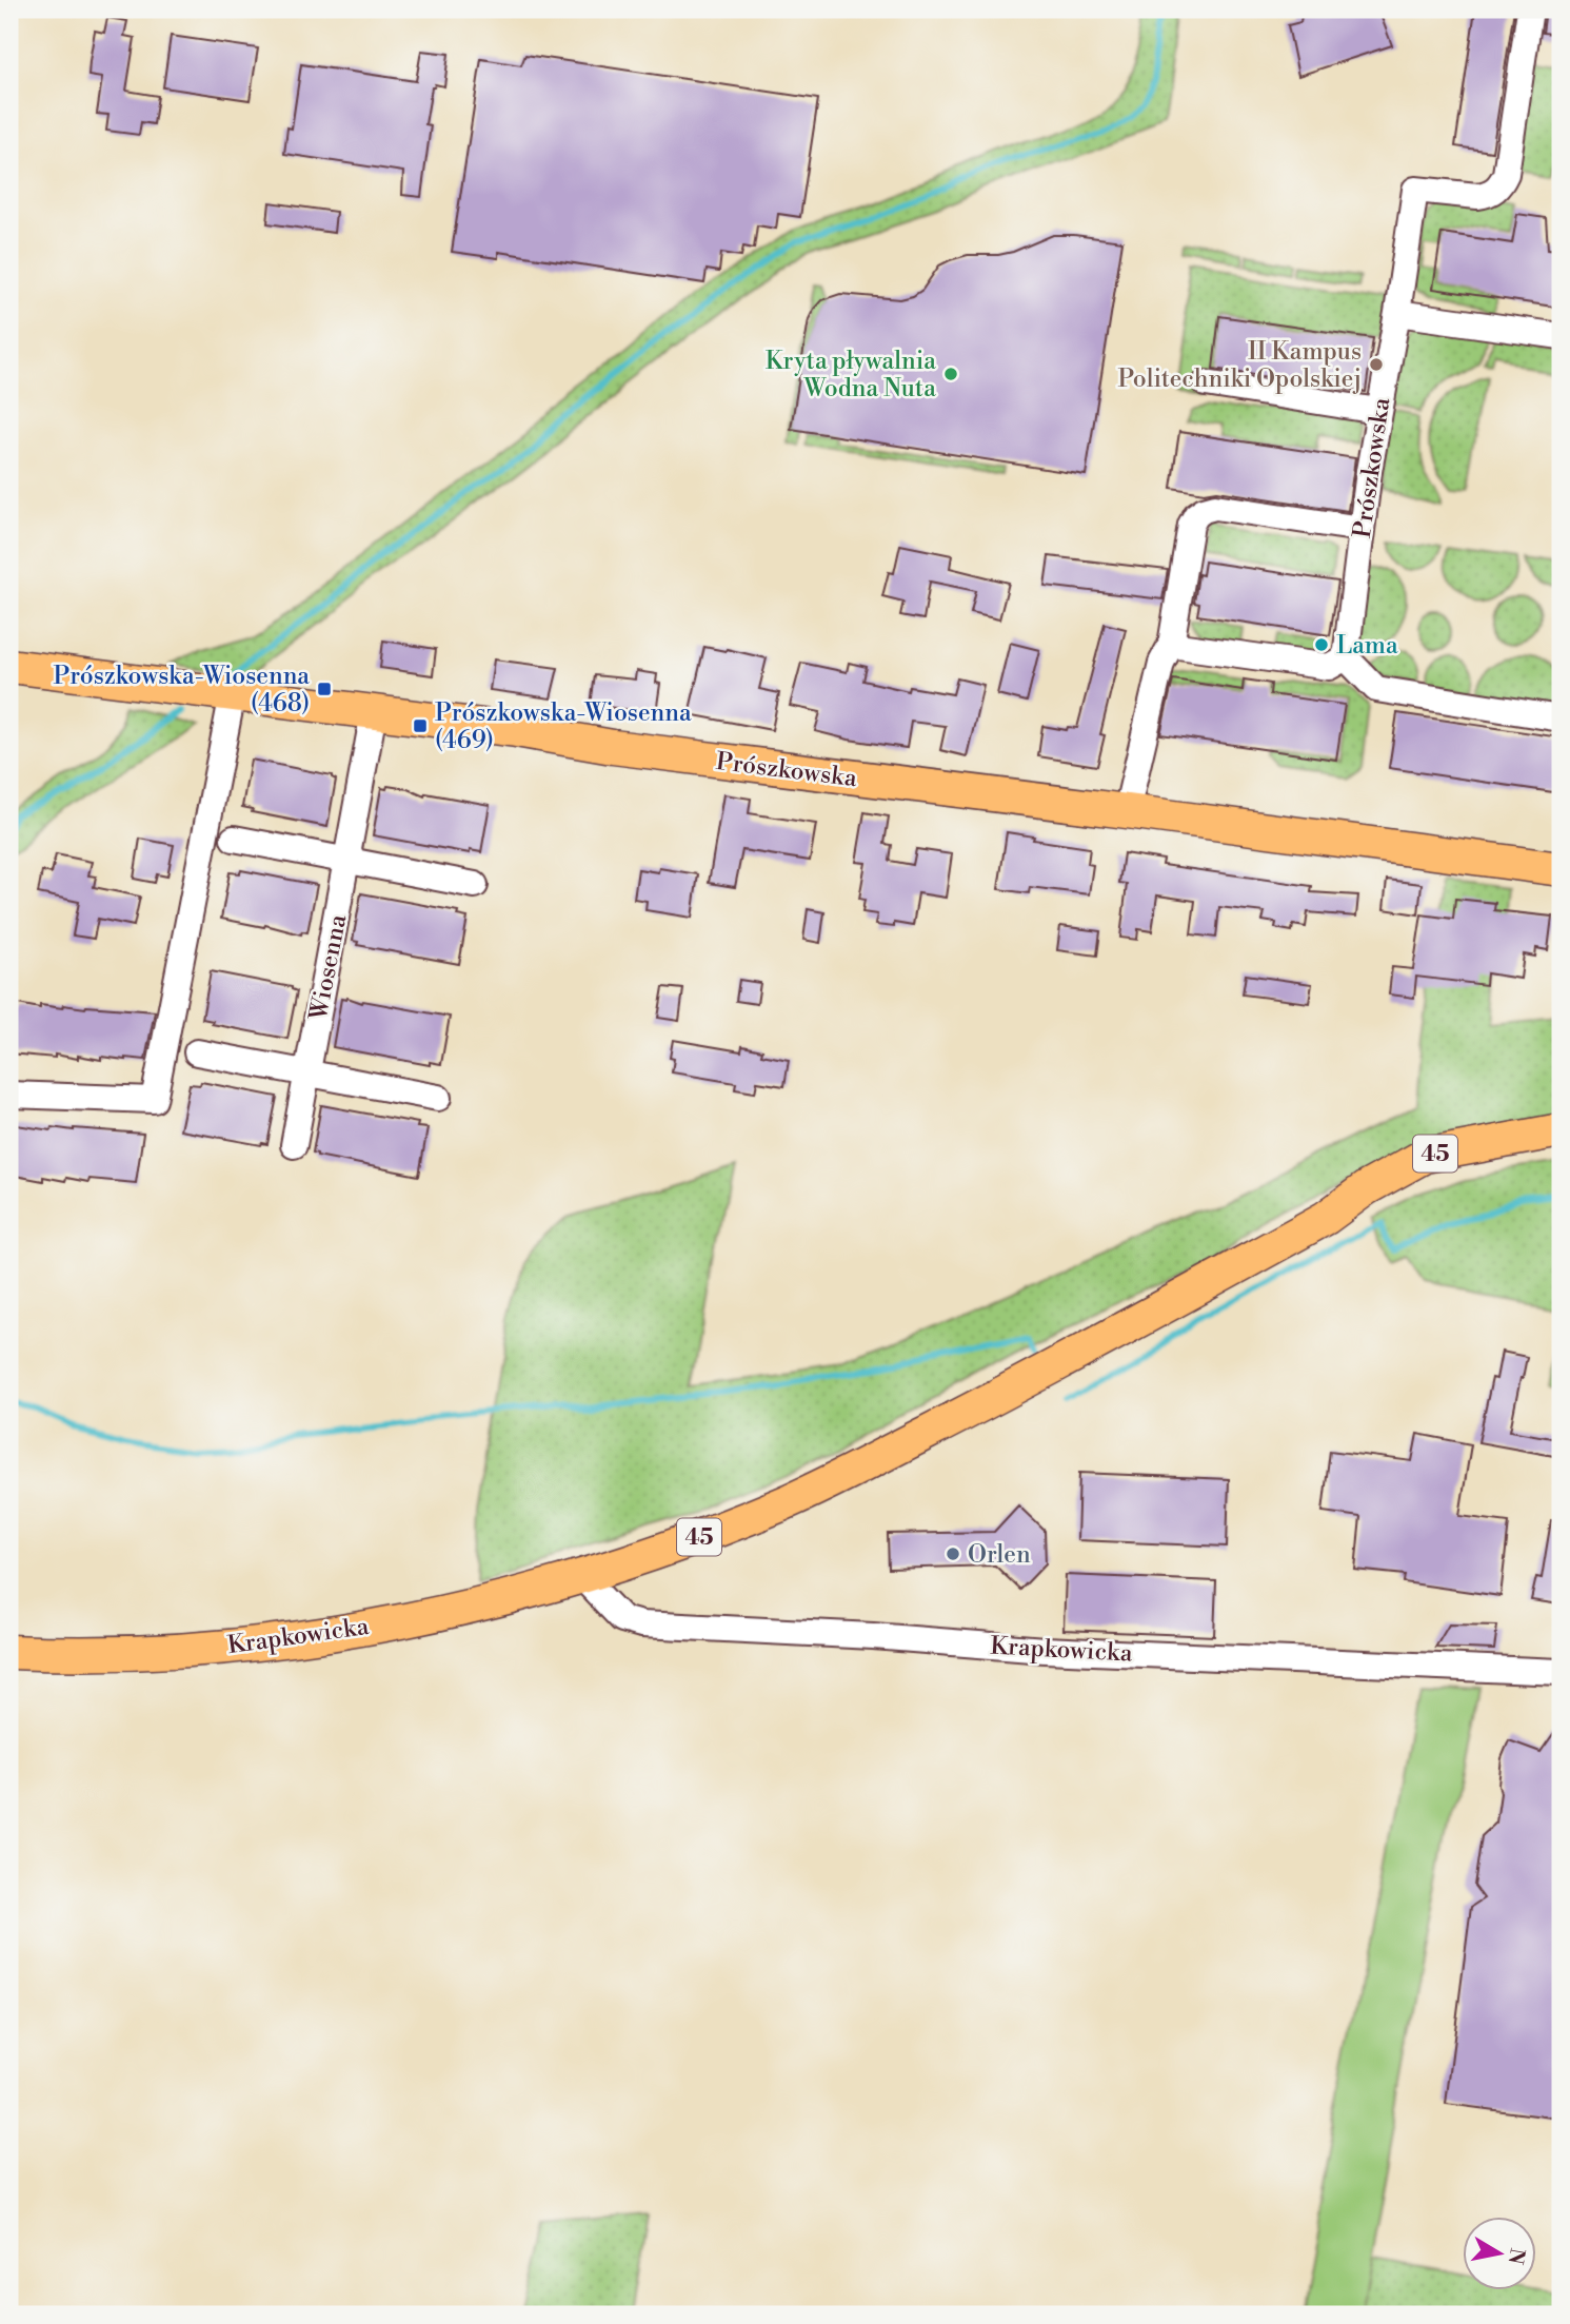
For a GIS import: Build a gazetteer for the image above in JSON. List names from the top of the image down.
{
  "streets": {
    "main road": ["Prószkowska", "45", "Krapkowicka"],
    "street": ["Wiosenna"]
  },
  "crossings": [
    ["Prószkowska", "Wiosenna"]
  ],
  "places": {
    "other": [
      "II Kampus Politechniki Opolskiej",
      "Kryta pływalnia Wodna Nuta",
      "Lama",
      "Orlen"
    ],
    "transit": ["Prószkowska-Wiosenna (468)", "Prószkowska-Wiosenna (469)"]
  },
  "north": "right"
}
